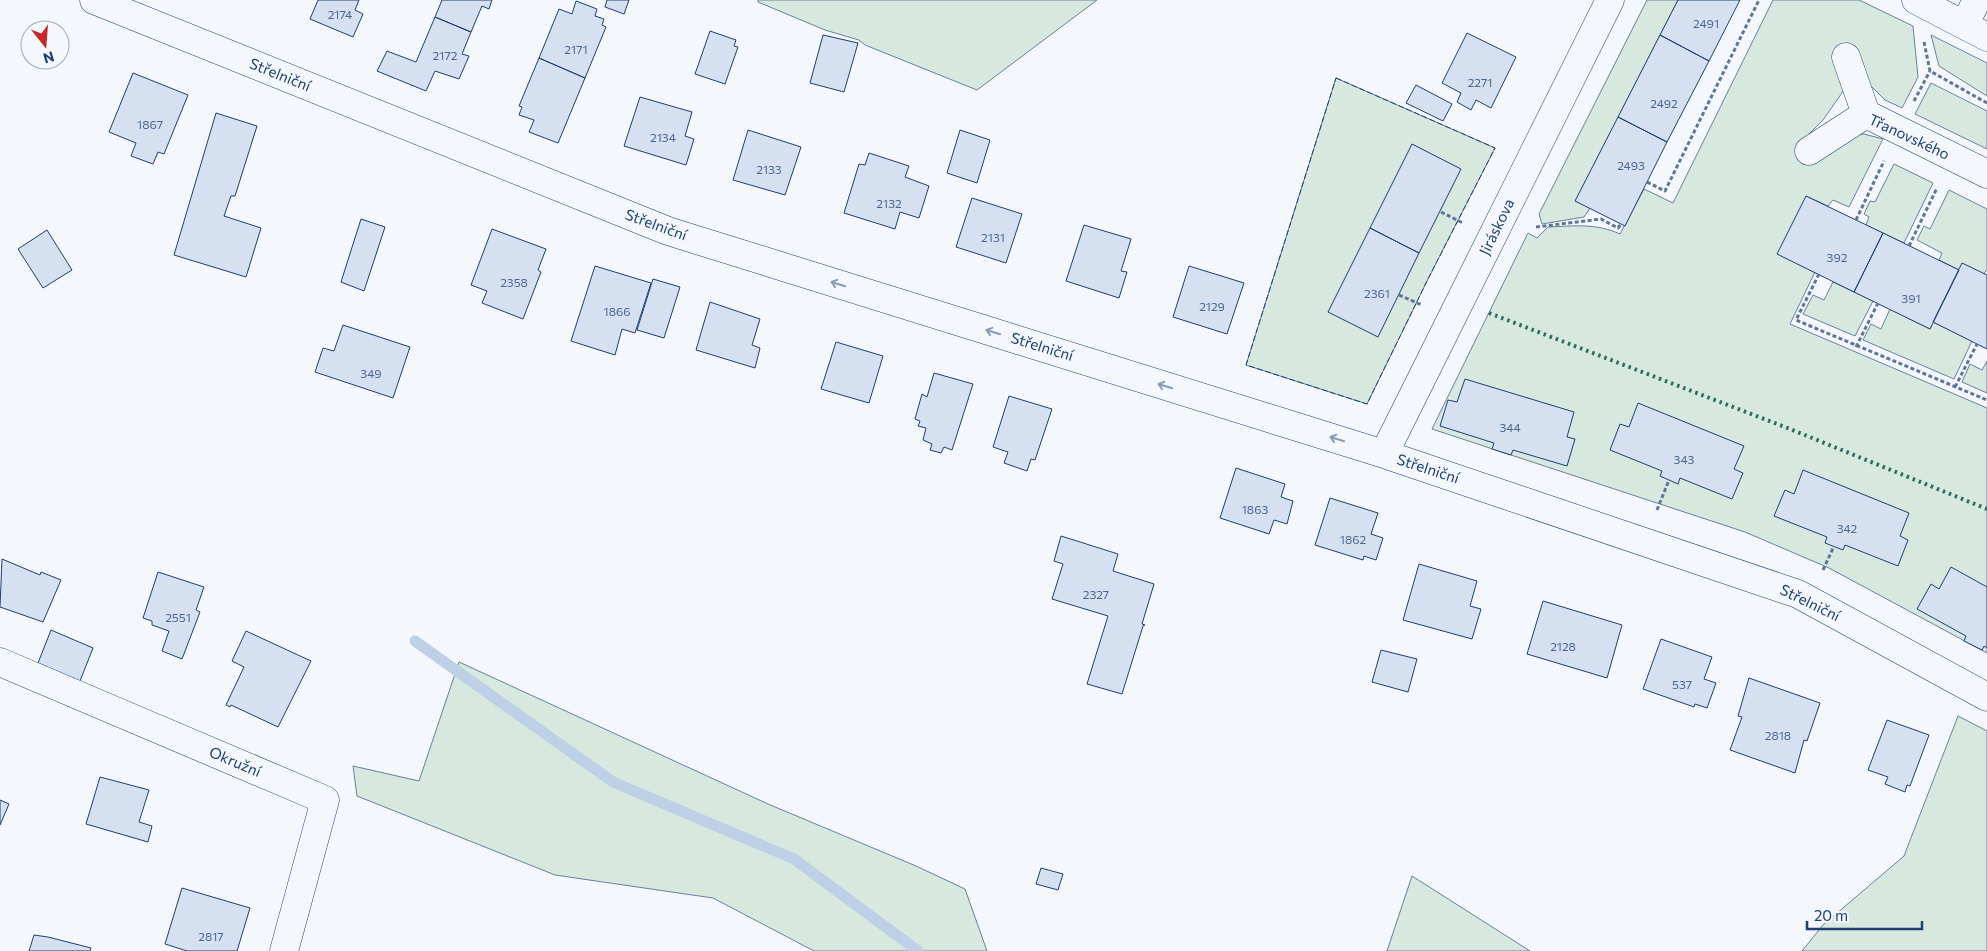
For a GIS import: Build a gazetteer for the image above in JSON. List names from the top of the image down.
{
  "streets": {
    "street": [
      "Střelniční",
      "Třanovského",
      "Jiráskova",
      "Okružní"
    ]
  },
  "crossings": [
    ["Střelniční", "Jiráskova"]
  ],
  "one_way": ["Střelniční"],
  "house_numbers": [
    "2174",
    "2491",
    "2171",
    "2172",
    "2271",
    "2492",
    "1867",
    "2134",
    "2493",
    "2133",
    "2132",
    "2131",
    "392",
    "2358",
    "2361",
    "391",
    "2129",
    "1866",
    "349",
    "344",
    "343",
    "1863",
    "342",
    "1862",
    "2327",
    "2551",
    "2128",
    "537",
    "2818",
    "2817"
  ],
  "scale_bar": "20 m",
  "north": "bottom"
}
